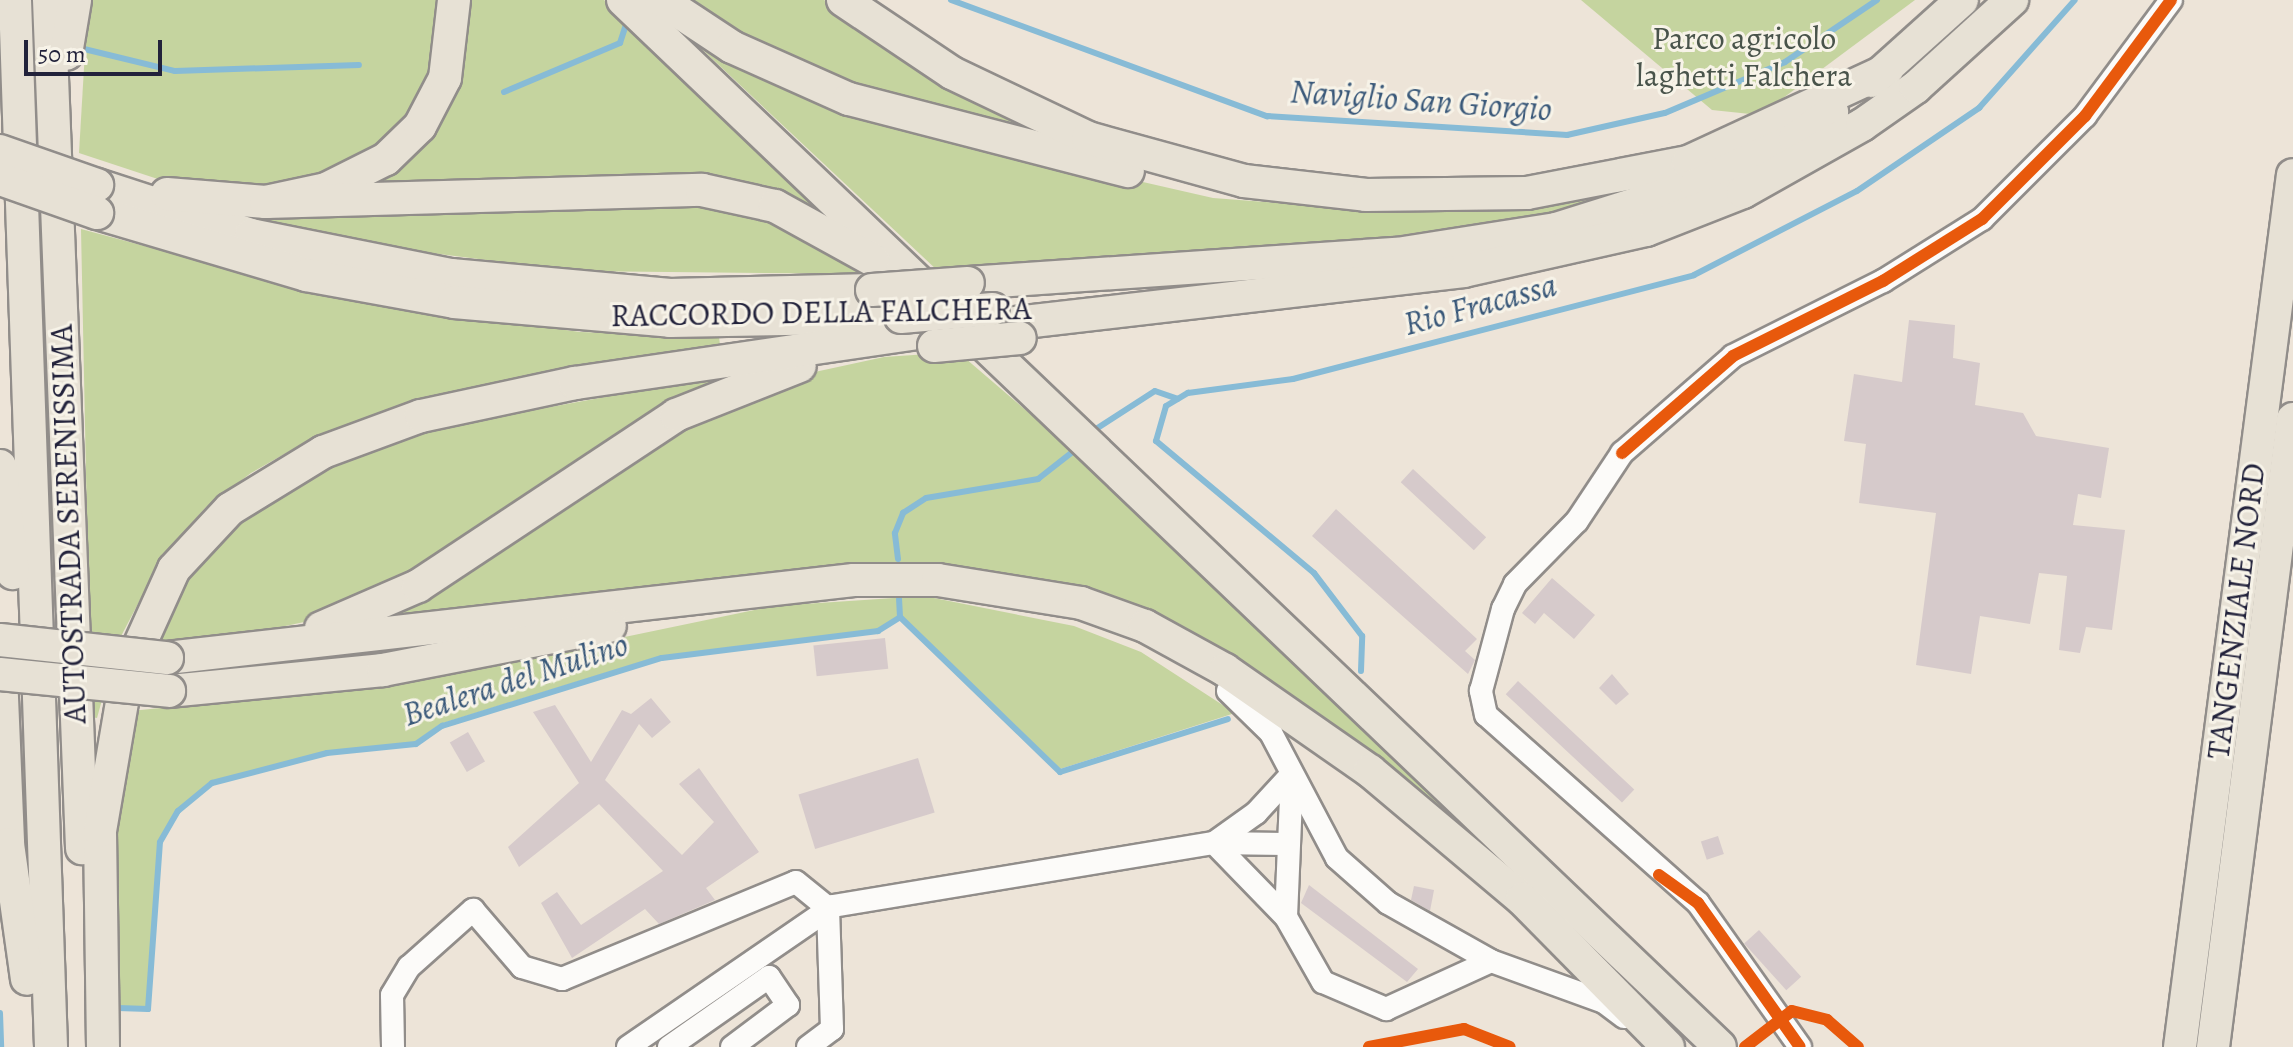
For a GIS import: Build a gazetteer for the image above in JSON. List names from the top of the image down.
{
  "streets": {
    "highway": ["RACCORDO DELLA FALCHERA", "AUTOSTRADA SERENISSIMA", "TANGENZIALE NORD"]
  },
  "water": ["Naviglio San Giorgio", "Rio Fracassa", "Bealera del Mulino"],
  "parks": ["Parco agricolo laghetti Falchera"],
  "scale_bar": "50 m"
}
